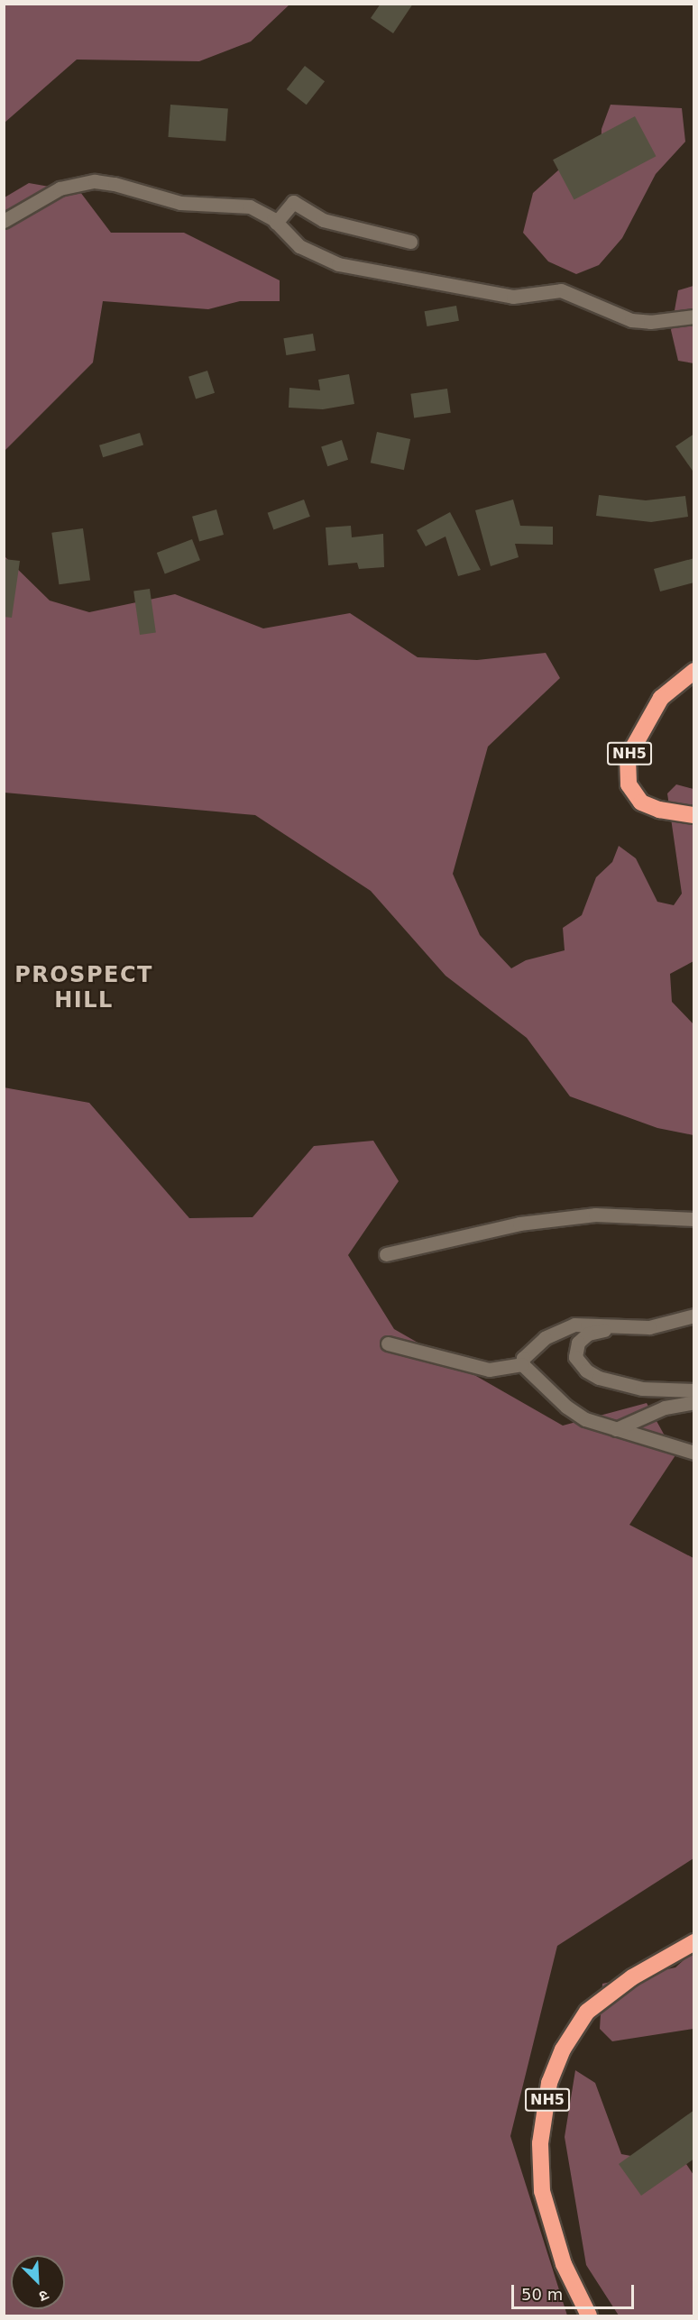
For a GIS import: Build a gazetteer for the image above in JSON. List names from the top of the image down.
{
  "streets": {
    "highway": ["NH5"]
  },
  "districts": ["PROSPECT HILL"],
  "scale_bar": "50 m",
  "north": "bottom right"
}
